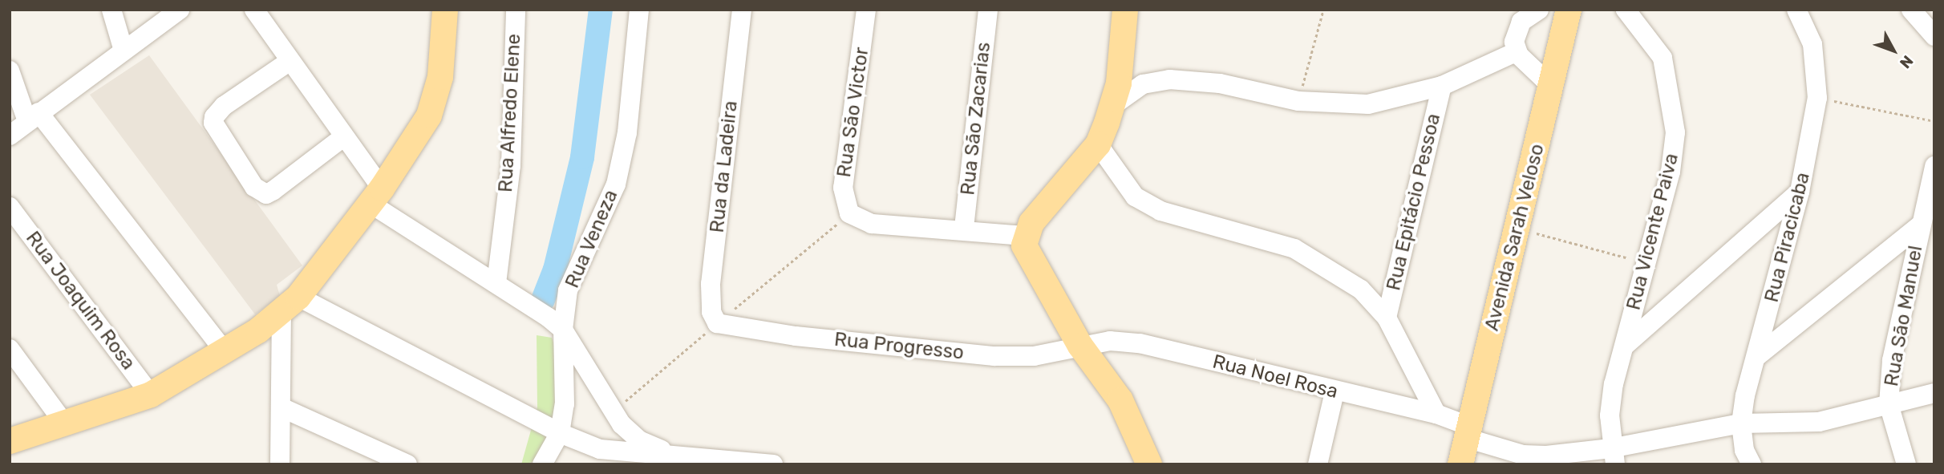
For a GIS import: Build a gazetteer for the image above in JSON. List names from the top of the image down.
{
  "streets": {
    "main road": ["Avenida Sarah Veloso"],
    "street": [
      "Rua São Victor",
      "Rua Alfredo Elene",
      "Rua São Zacarias",
      "Rua da Ladeira",
      "Rua Epitácio Pessoa",
      "Rua Vicente Paiva",
      "Rua Piracicaba",
      "Rua Veneza",
      "Rua Joaquim Rosa",
      "Rua São Manuel",
      "Rua Progresso",
      "Rua Noel Rosa"
    ]
  },
  "crossings": [
    ["Rua São Victor", "Rua São Zacarias"],
    ["Rua da Ladeira", "Rua Progresso"],
    ["Rua Vicente Paiva", "Rua Noel Rosa"],
    ["Avenida Sarah Veloso", "Rua Noel Rosa"],
    ["Rua Piracicaba", "Rua Noel Rosa"],
    ["Rua São Manuel", "Rua Noel Rosa"],
    ["Rua Progresso", "Rua Noel Rosa"]
  ],
  "north": "bottom right"
}
